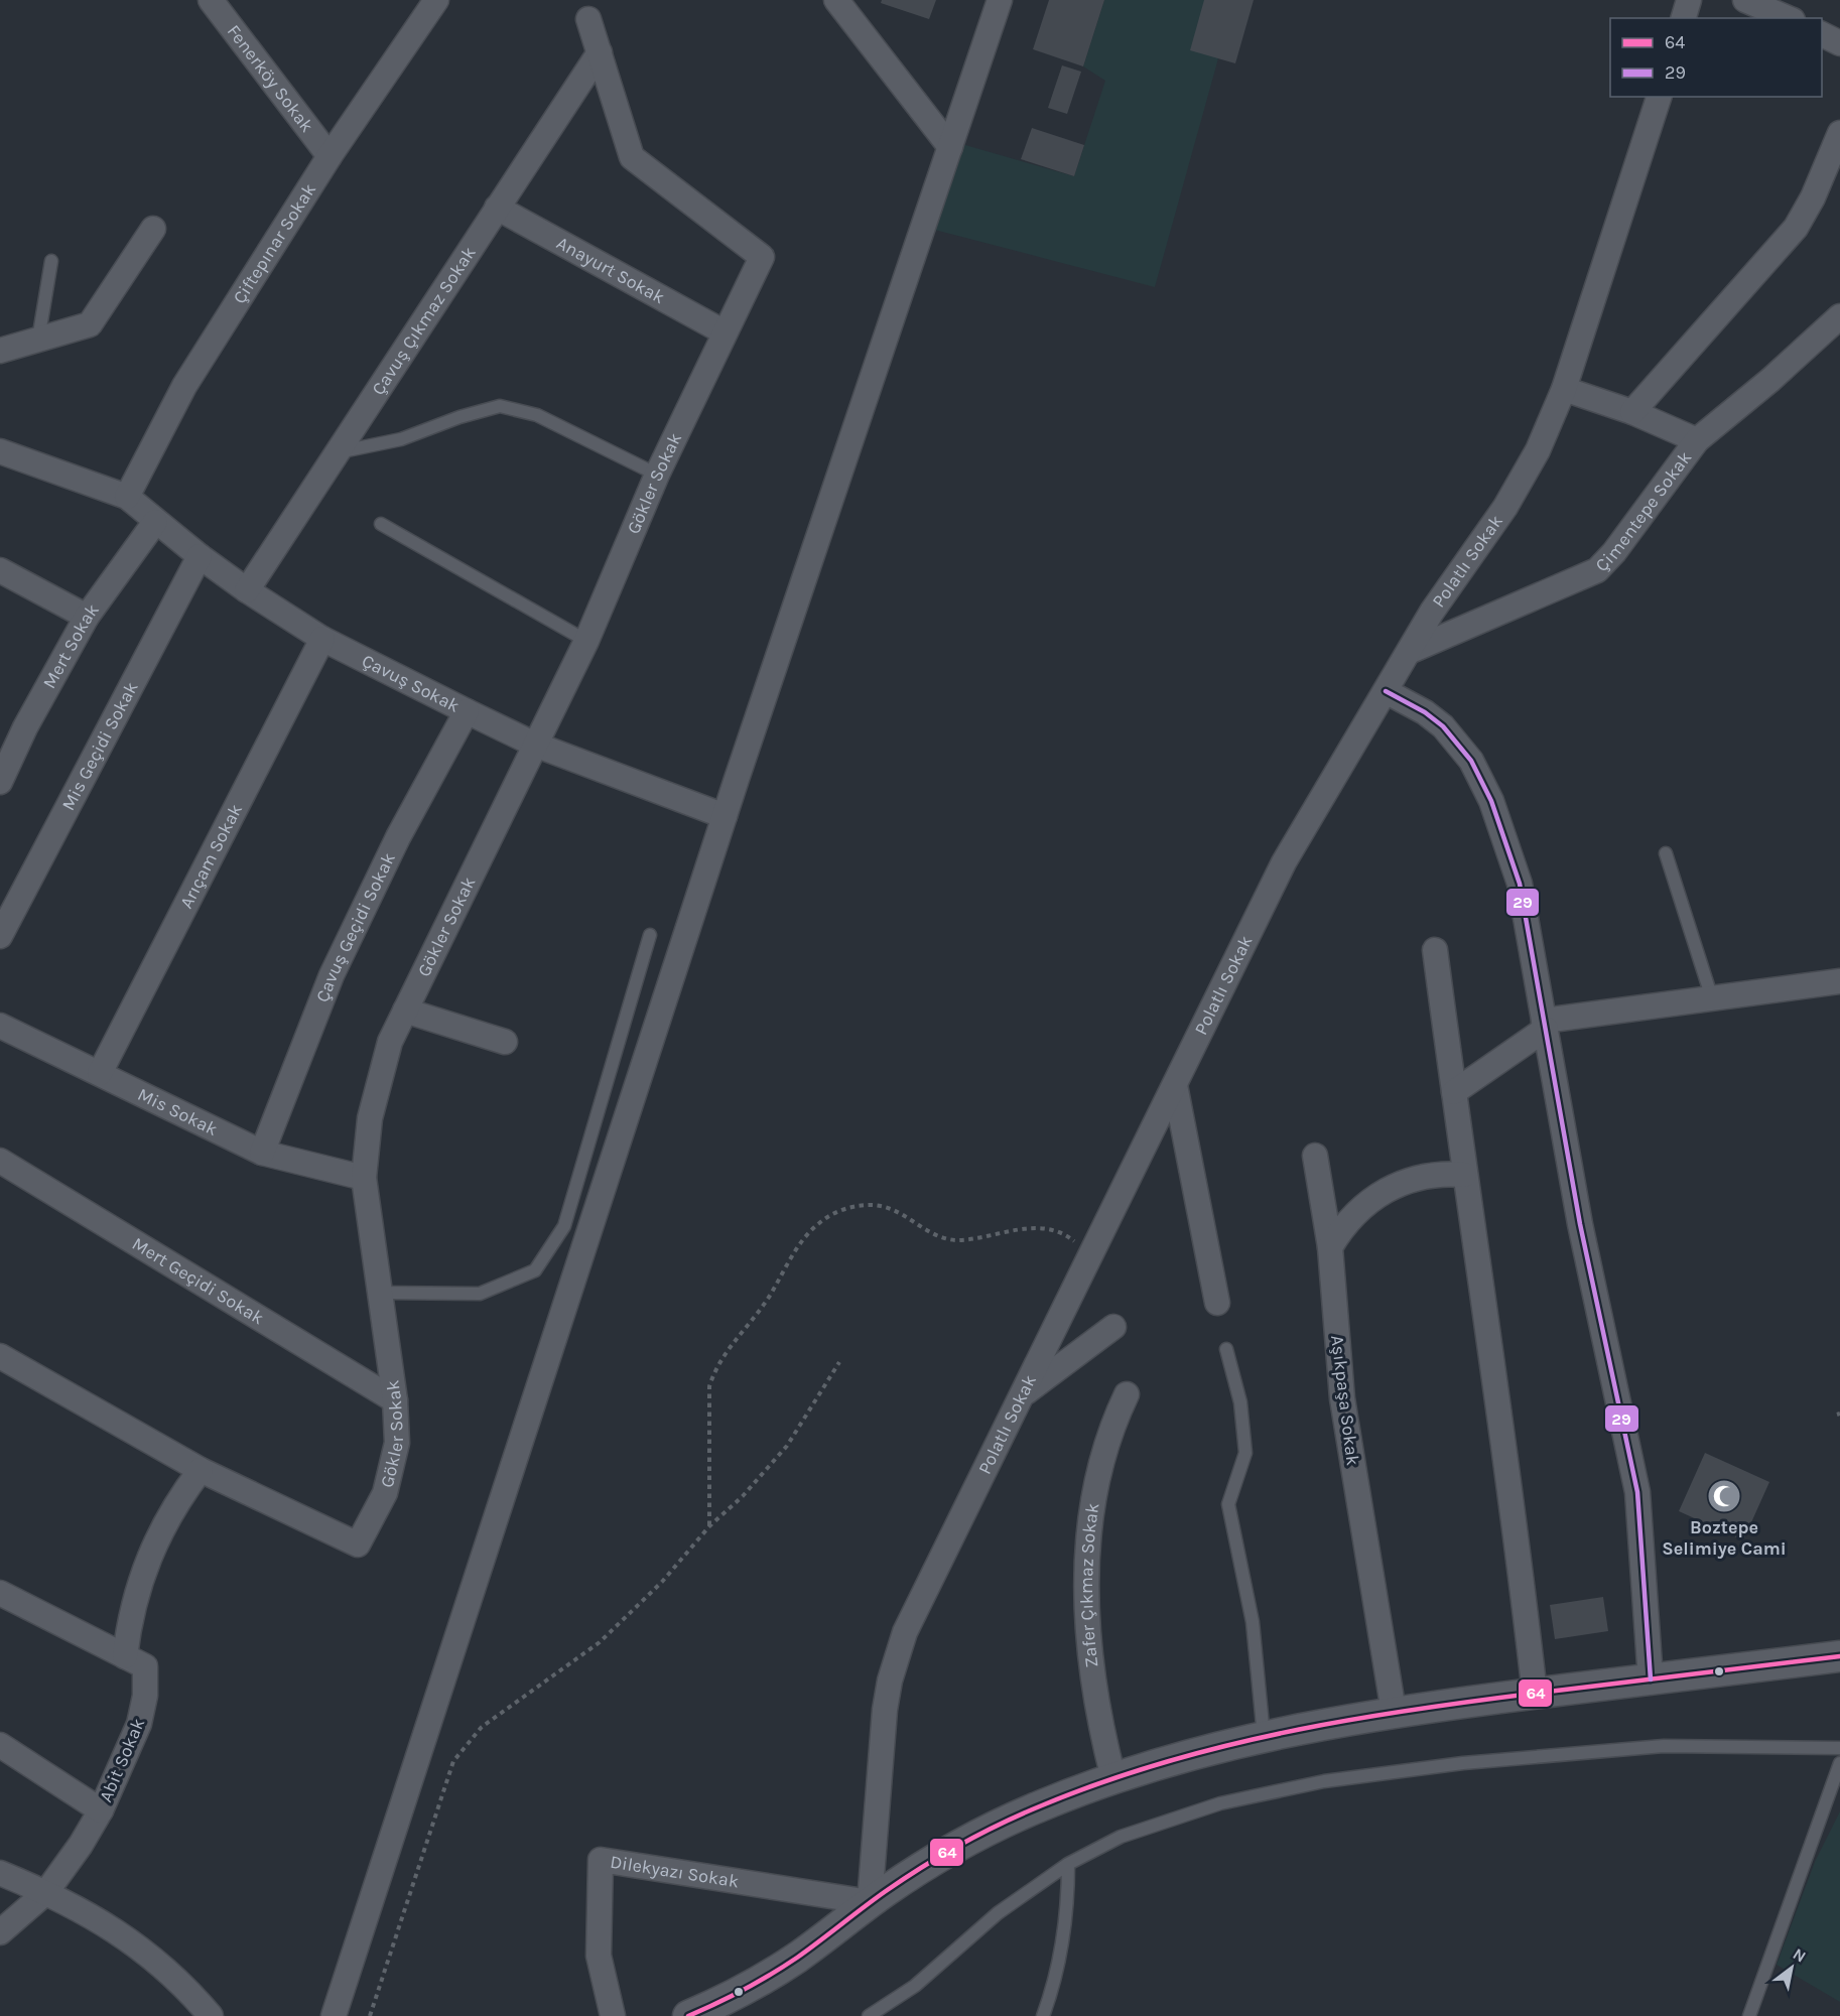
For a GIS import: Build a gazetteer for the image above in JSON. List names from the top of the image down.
{
  "streets": {
    "street": [
      "Fenerköy Sokak",
      "Çiftepınar Sokak",
      "Anayurt Sokak",
      "Çavuş Çıkmaz Sokak",
      "Gökler Sokak",
      "Çimentepe Sokak",
      "Polatlı Sokak",
      "Mert Sokak",
      "Çavuş Sokak",
      "Mis Geçidi Sokak",
      "Arıçam Sokak",
      "Çavuş Geçidi Sokak",
      "Mis Sokak",
      "Mert Geçidi Sokak",
      "Aşıkpaşa Sokak",
      "Zafer Çıkmaz Sokak",
      "Abit Sokak",
      "Dilekyazı Sokak"
    ]
  },
  "crossings": [
    ["Fenerköy Sokak", "Çiftepınar Sokak"],
    ["Çiftepınar Sokak", "Çavuş Sokak"],
    ["Anayurt Sokak", "Çavuş Çıkmaz Sokak"],
    ["Anayurt Sokak", "Gökler Sokak"],
    ["Çavuş Çıkmaz Sokak", "Gökler Sokak"],
    ["Çavuş Çıkmaz Sokak", "Çavuş Sokak"],
    ["Gökler Sokak", "Çavuş Sokak"],
    ["Gökler Sokak", "Mis Sokak"],
    ["Gökler Sokak", "Mert Geçidi Sokak"],
    ["Çimentepe Sokak", "Polatlı Sokak"],
    ["Polatlı Sokak", "Dilekyazı Sokak"],
    ["Mert Sokak", "Çavuş Sokak"],
    ["Çavuş Sokak", "Mis Geçidi Sokak"],
    ["Çavuş Sokak", "Arıçam Sokak"],
    ["Çavuş Sokak", "Çavuş Geçidi Sokak"],
    ["Arıçam Sokak", "Mis Sokak"],
    ["Çavuş Geçidi Sokak", "Mis Sokak"]
  ],
  "places": {
    "mosque": ["Boztepe Selimiye Cami"]
  },
  "lines": ["transit line 29", "transit line 64"],
  "legend": ["64", "29"],
  "north": "top right"
}
